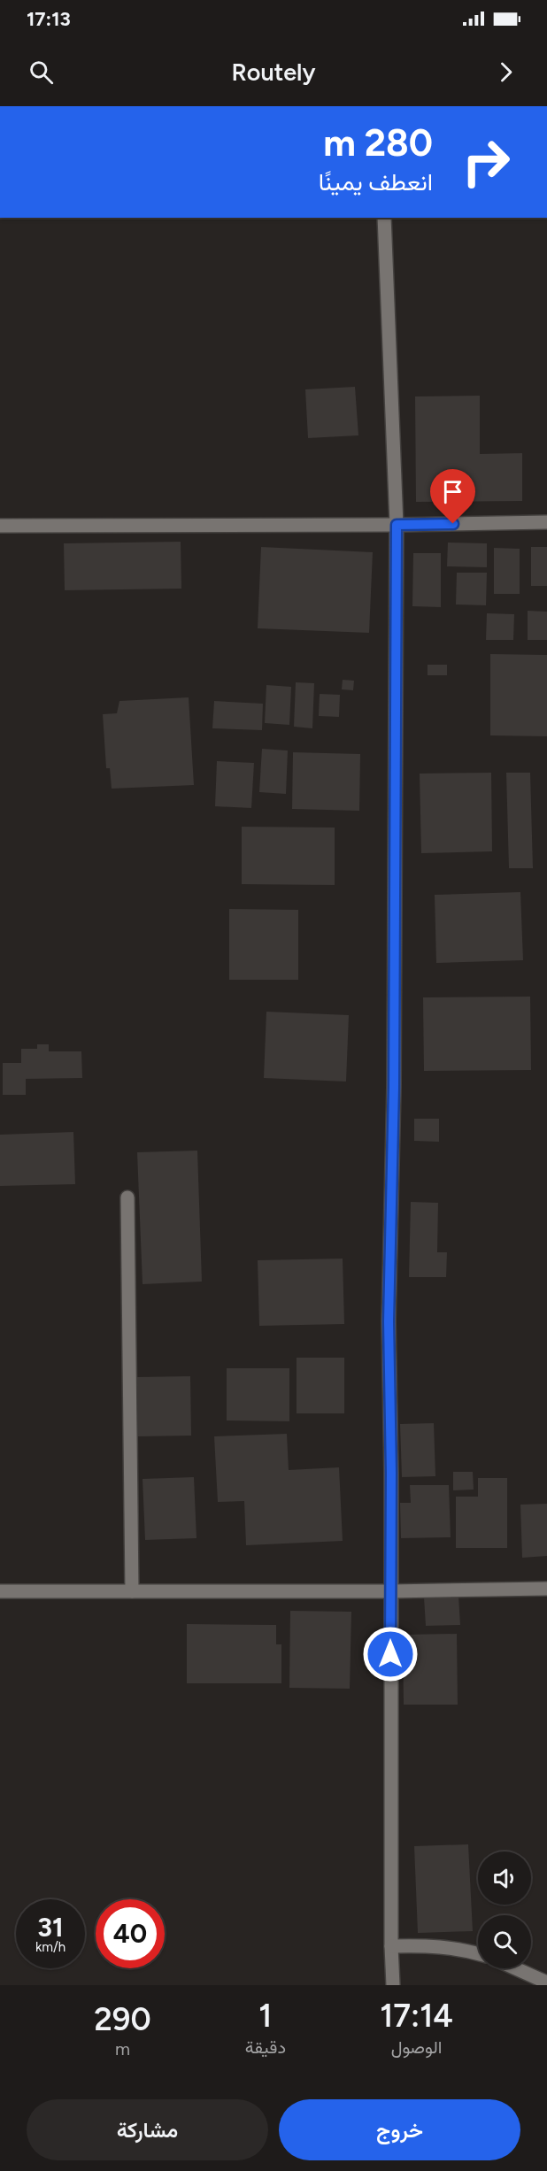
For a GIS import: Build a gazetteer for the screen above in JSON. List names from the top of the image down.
{
  "page": {
    "status": "17:13",
    "header": "Routely",
    "turn": ["280 m", "انعطف يمينًا"],
    "speed": "31 km/h",
    "limit": "40",
    "eta": [
      "17:14",
      "الوصول",
      "1",
      "دقيقة",
      "290",
      "m"
    ],
    "buttons": ["خروج", "مشاركة"]
  }
}
